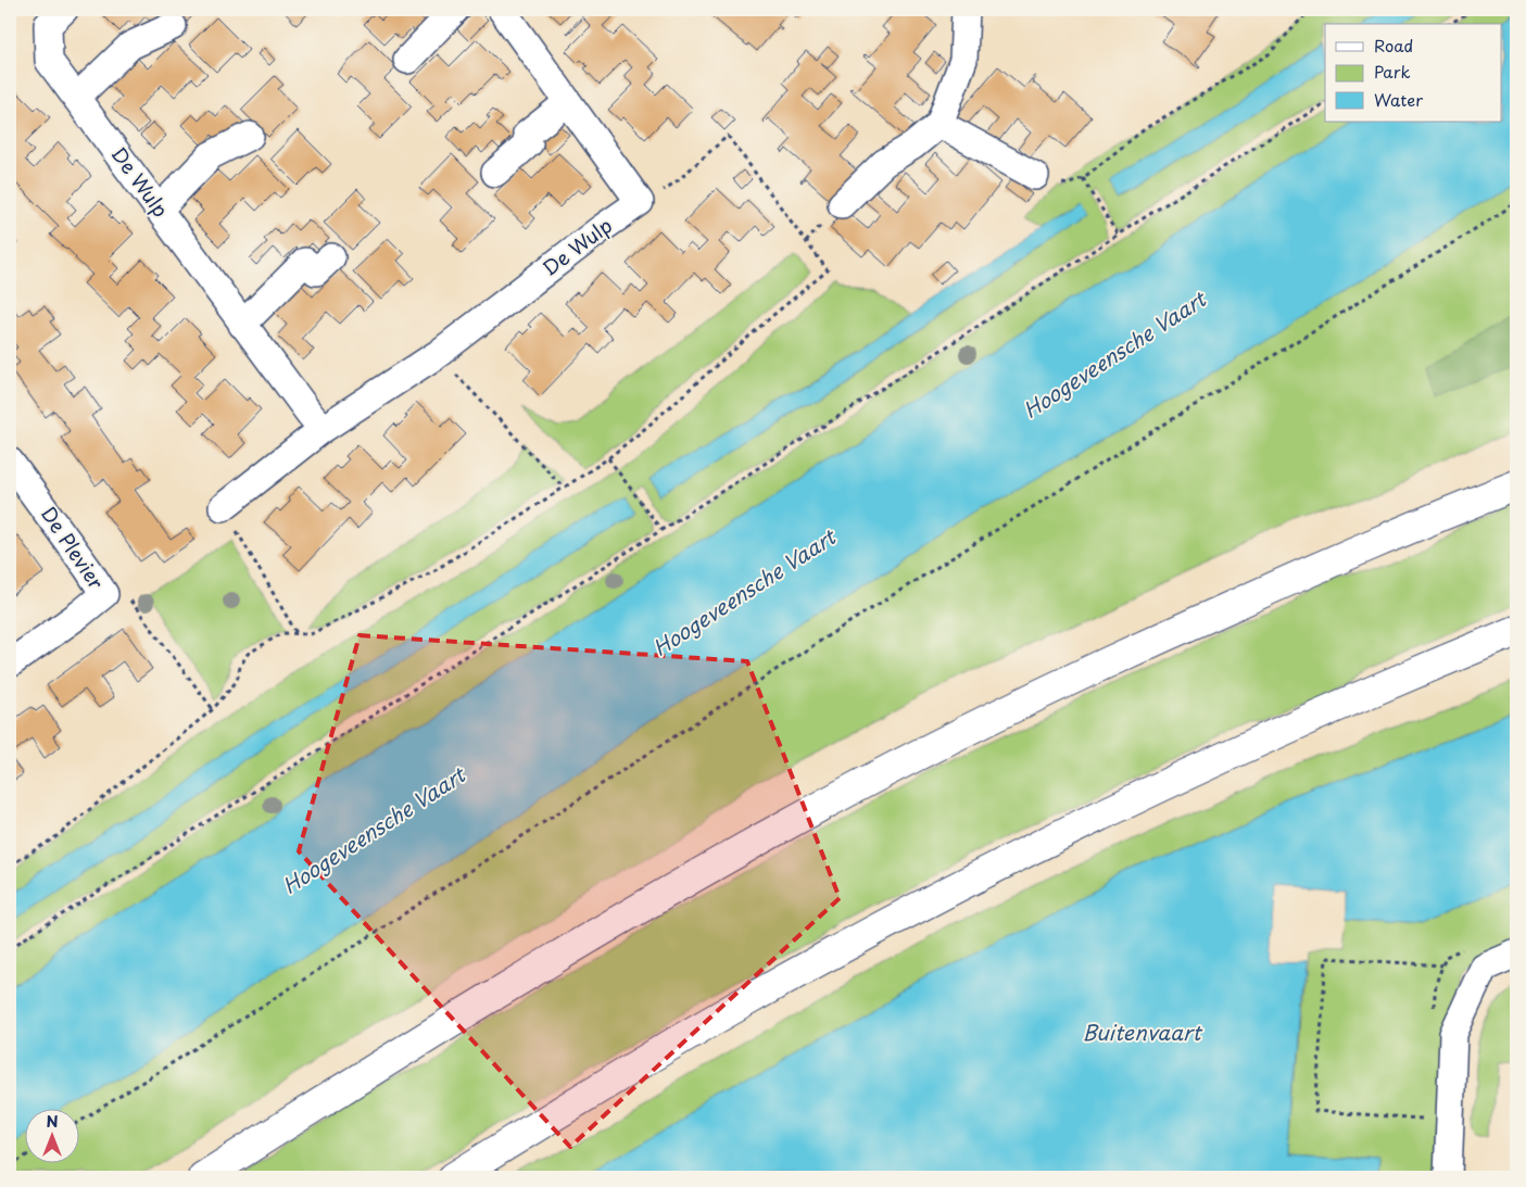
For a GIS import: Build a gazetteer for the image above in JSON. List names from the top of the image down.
{
  "streets": {
    "street": ["De Wulp", "De Plevier"]
  },
  "water": ["Hoogeveensche Vaart", "Buitenvaart"],
  "legend": ["Road", "Park", "Water"],
  "north": "top"
}
